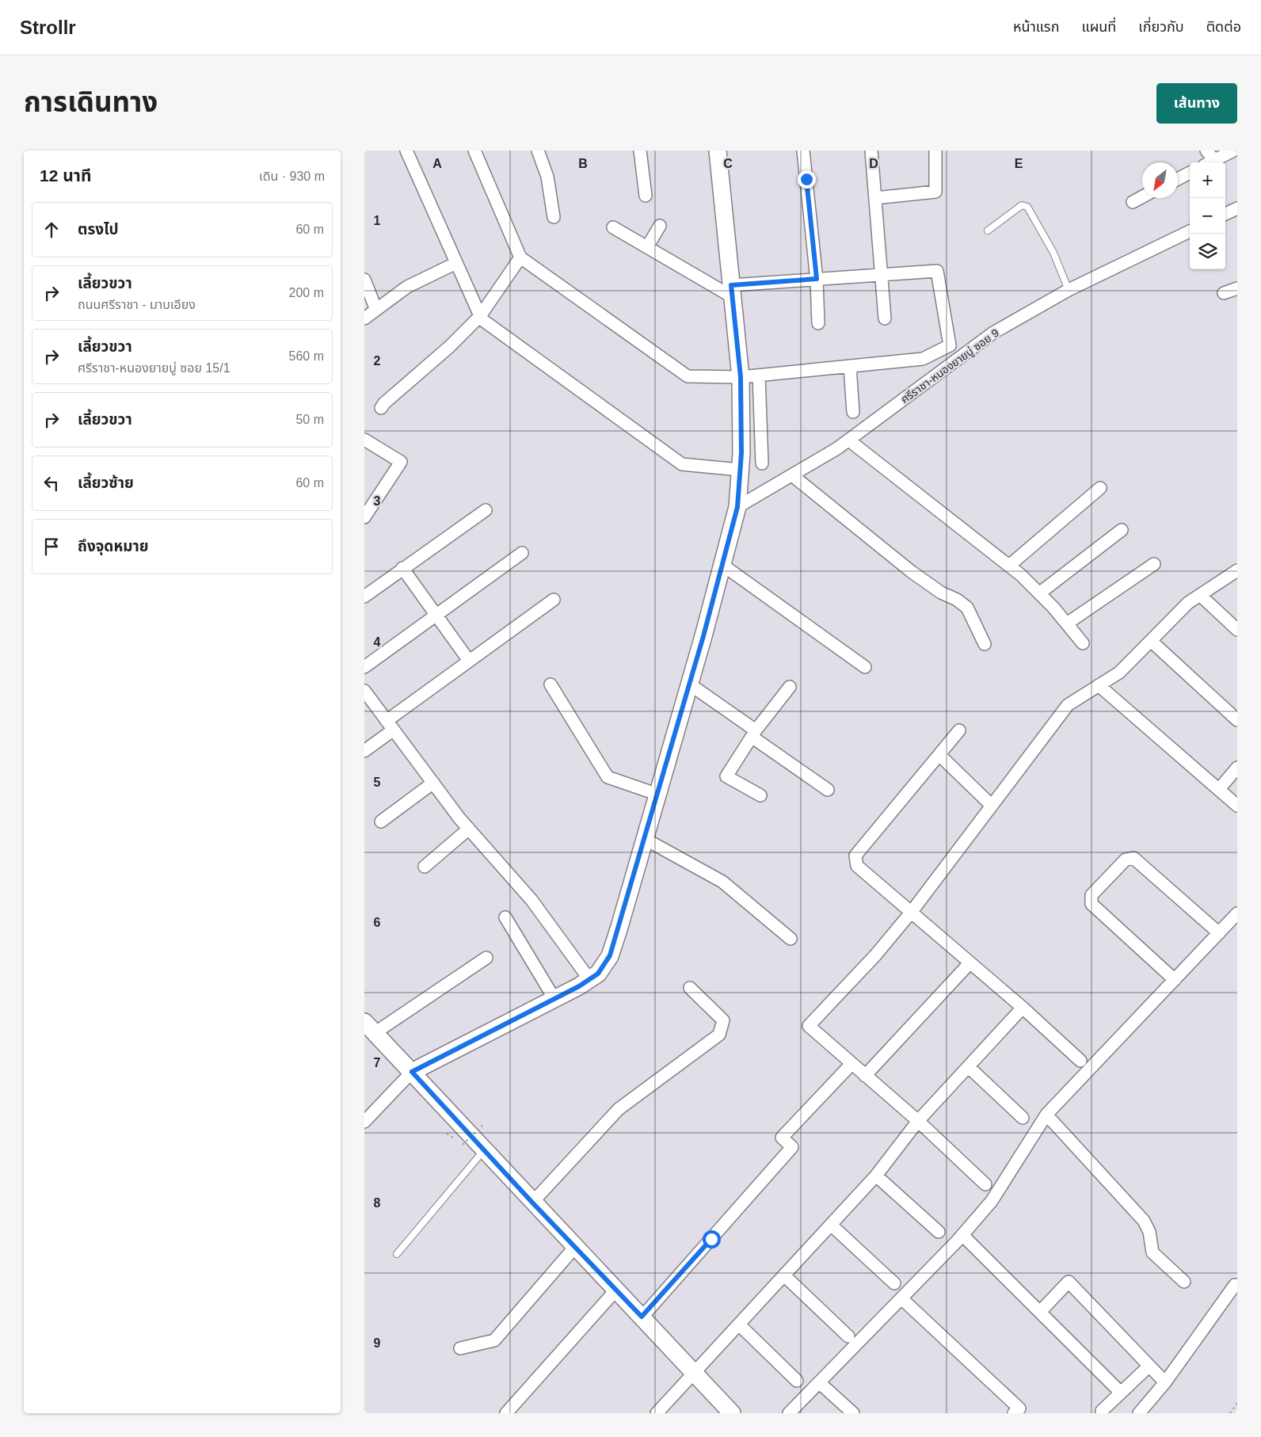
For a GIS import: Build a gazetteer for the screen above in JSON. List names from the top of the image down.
{
  "streets": {
    "street": ["ศรีราชา-หนองยายบู่ ซอย 9"]
  },
  "north": "bottom left",
  "page": {
    "header": "Strollr",
    "nav": [
      "หน้าแรก",
      "แผนที่",
      "เกี่ยวกับ",
      "ติดต่อ"
    ],
    "title": "การเดินทาง",
    "buttons": "เส้นทาง",
    "heading": ["12 นาที", "เดิน · 930 m"],
    "map_buttons": ["+", "−"],
    "list": [
      ["ตรงไป", "60 m"],
      ["เลี้ยวขวา", "ถนนศรีราชา - มาบเอียง", "200 m"],
      ["เลี้ยวขวา", "ศรีราชา-หนองยายบู่ ซอย 15/1", "560 m"],
      ["เลี้ยวขวา", "50 m"],
      ["เลี้ยวซ้าย", "60 m"],
      "ถึงจุดหมาย"
    ]
  },
  "grid": {
    "columns": [
      "A",
      "B",
      "C",
      "D",
      "E"
    ],
    "rows": [
      "1",
      "2",
      "3",
      "4",
      "5",
      "6",
      "7",
      "8",
      "9"
    ]
  }
}
